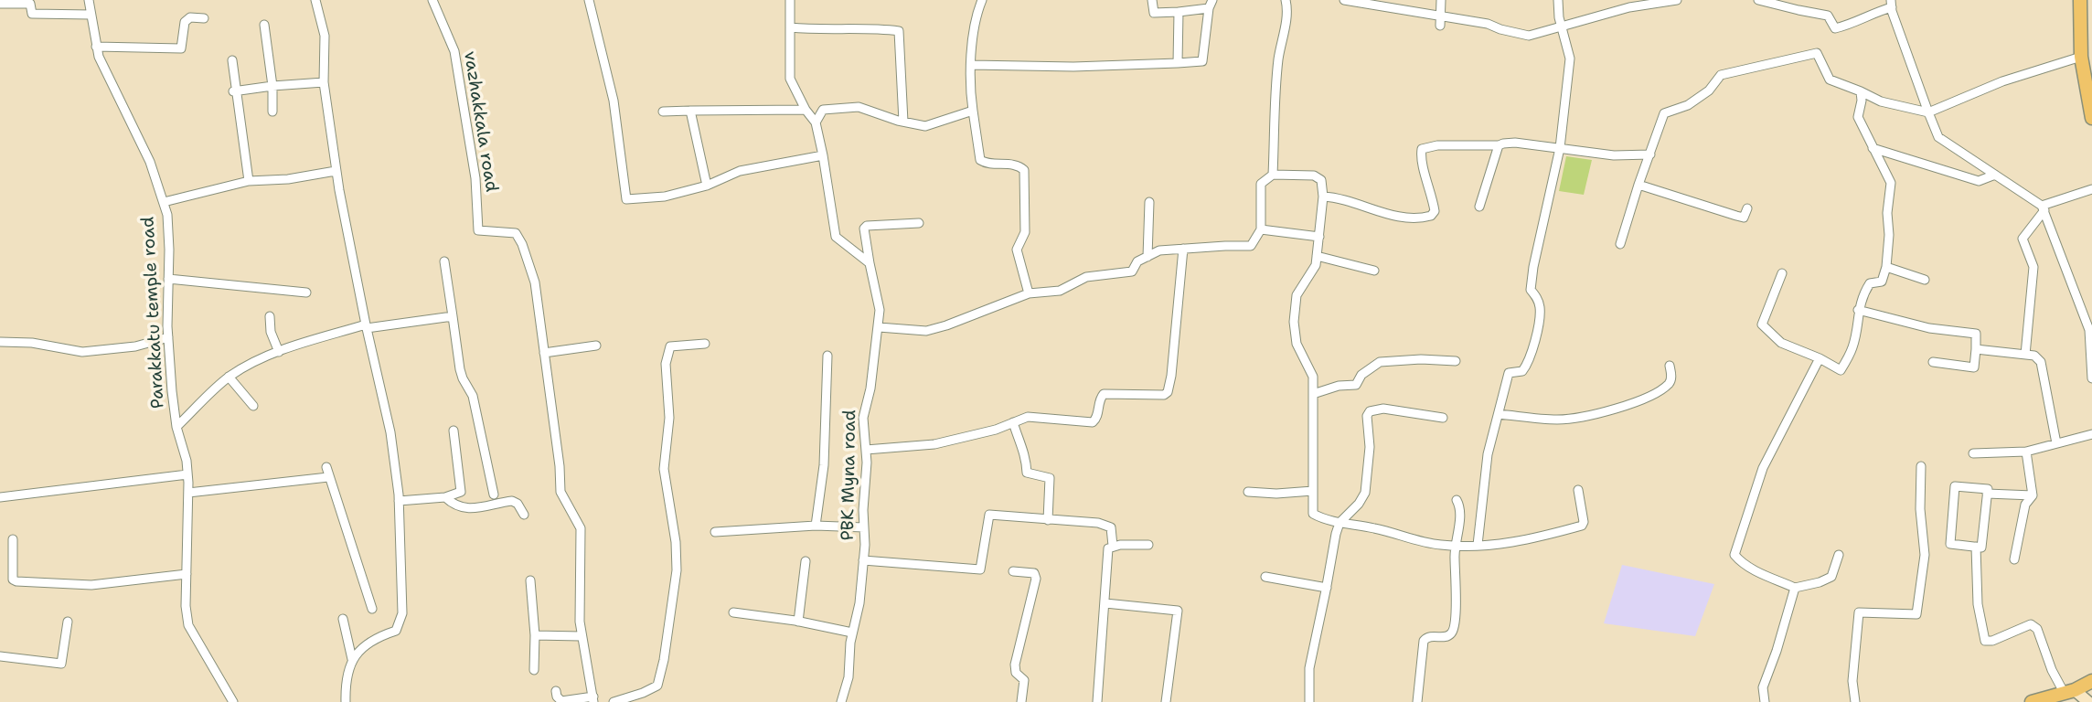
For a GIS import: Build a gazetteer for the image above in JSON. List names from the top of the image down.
{
  "streets": {
    "street": ["vazhakkala road", "Parakkatu temple road", "PBK Myna road"]
  }
}
